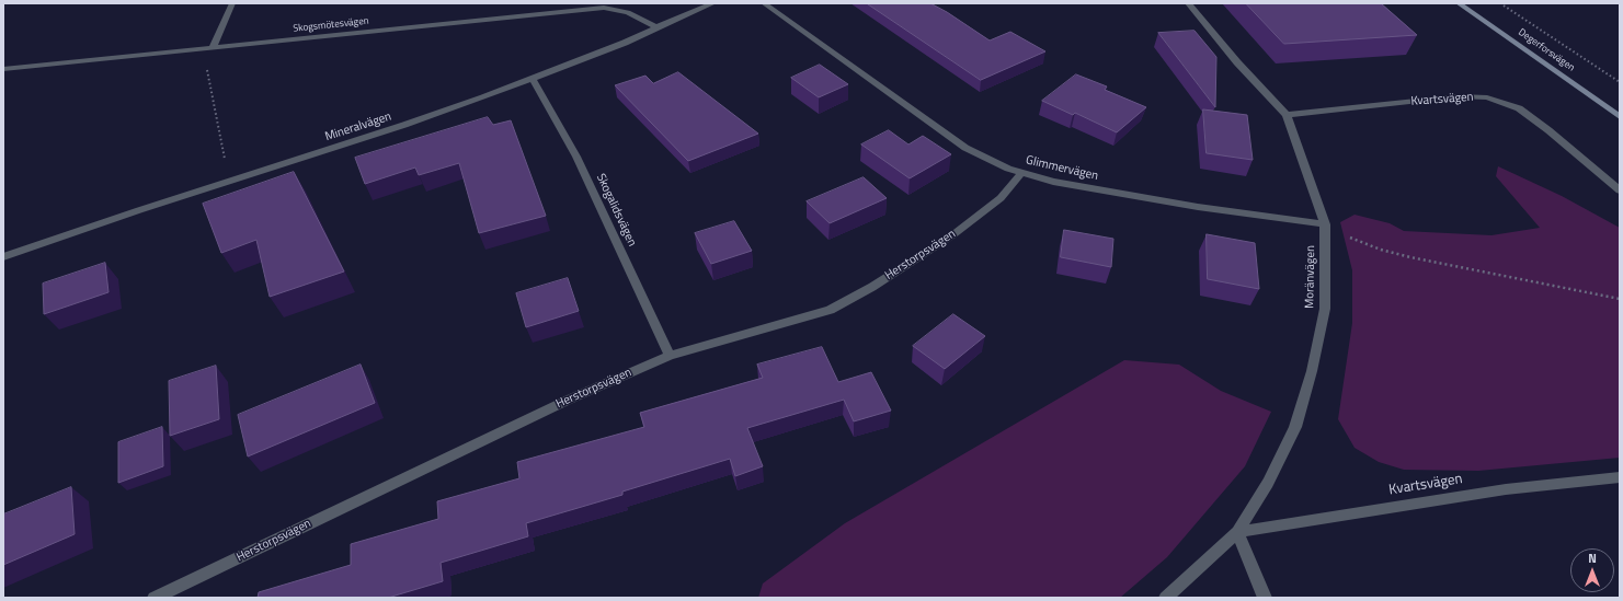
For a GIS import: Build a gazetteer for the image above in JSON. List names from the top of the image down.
{
  "streets": {
    "main road": ["Degerforsvägen"],
    "street": [
      "Skogsmötesvägen",
      "Kvartsvägen",
      "Mineralvägen",
      "Glimmervägen",
      "Skogalidsvägen",
      "Herstorpsvägen",
      "Moränvägen"
    ]
  },
  "crossings": [
    ["Skogsmötesvägen", "Mineralvägen"],
    ["Kvartsvägen", "Moränvägen"],
    ["Mineralvägen", "Skogalidsvägen"],
    ["Glimmervägen", "Herstorpsvägen"],
    ["Glimmervägen", "Moränvägen"],
    ["Skogalidsvägen", "Herstorpsvägen"]
  ],
  "north": "top"
}
